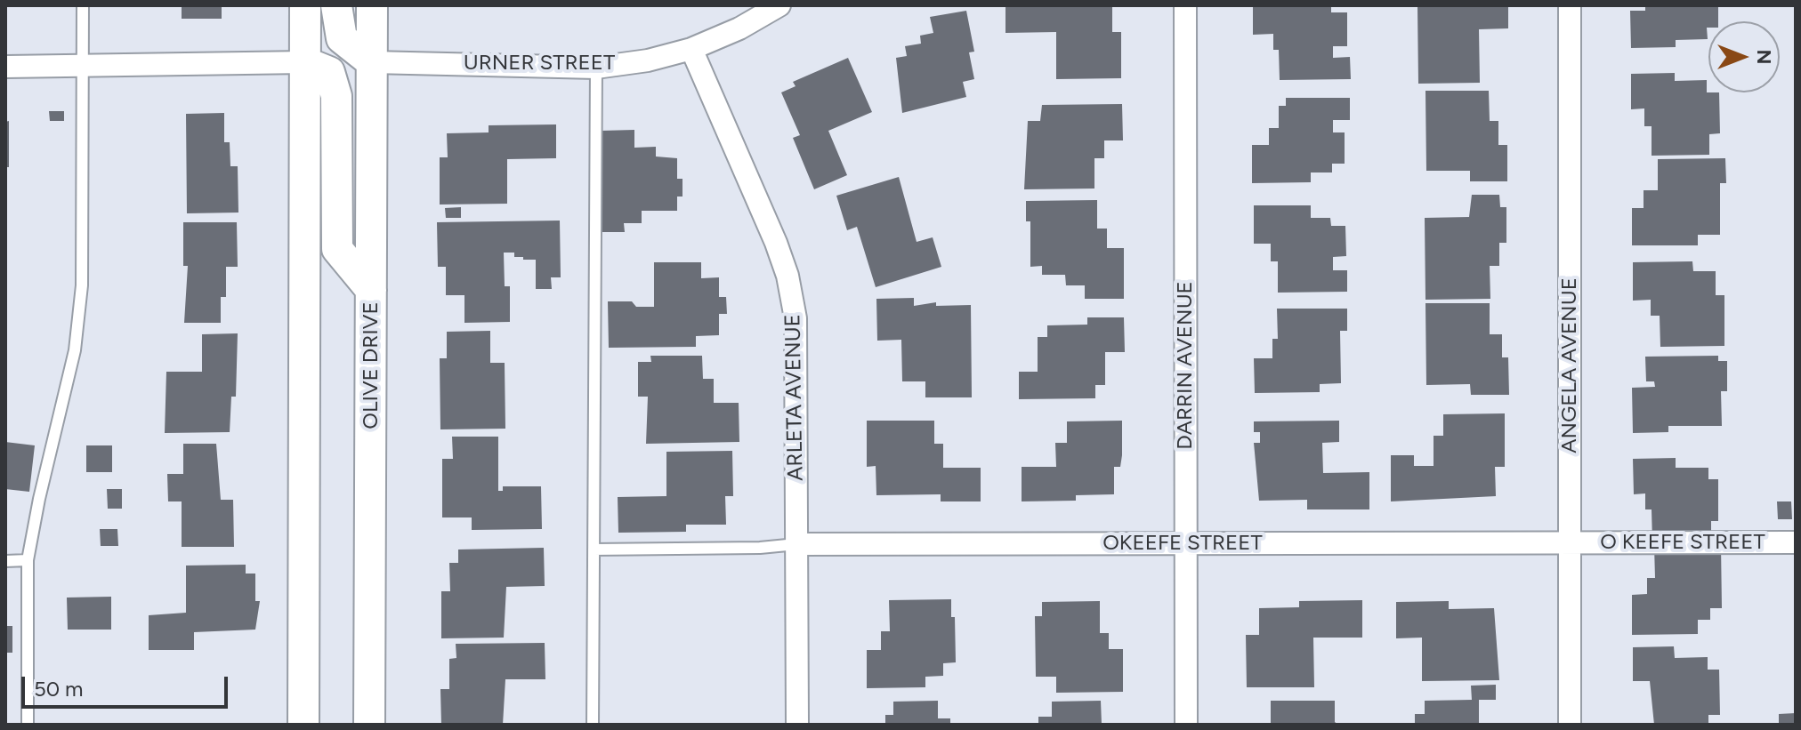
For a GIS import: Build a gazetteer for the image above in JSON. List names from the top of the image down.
{
  "streets": {
    "main road": ["OLIVE DRIVE"],
    "street": [
      "URNER STREET",
      "DARRIN AVENUE",
      "ANGELA AVENUE",
      "ARLETA AVENUE",
      "O KEEFE STREET",
      "OKEEFE STREET"
    ]
  },
  "crossings": [
    ["URNER STREET", "OLIVE DRIVE"],
    ["URNER STREET", "ARLETA AVENUE"],
    ["DARRIN AVENUE", "OKEEFE STREET"],
    ["ANGELA AVENUE", "O KEEFE STREET"],
    ["ANGELA AVENUE", "OKEEFE STREET"],
    ["ARLETA AVENUE", "OKEEFE STREET"],
    ["O KEEFE STREET", "OKEEFE STREET"]
  ],
  "scale_bar": "50 m",
  "north": "right"
}
